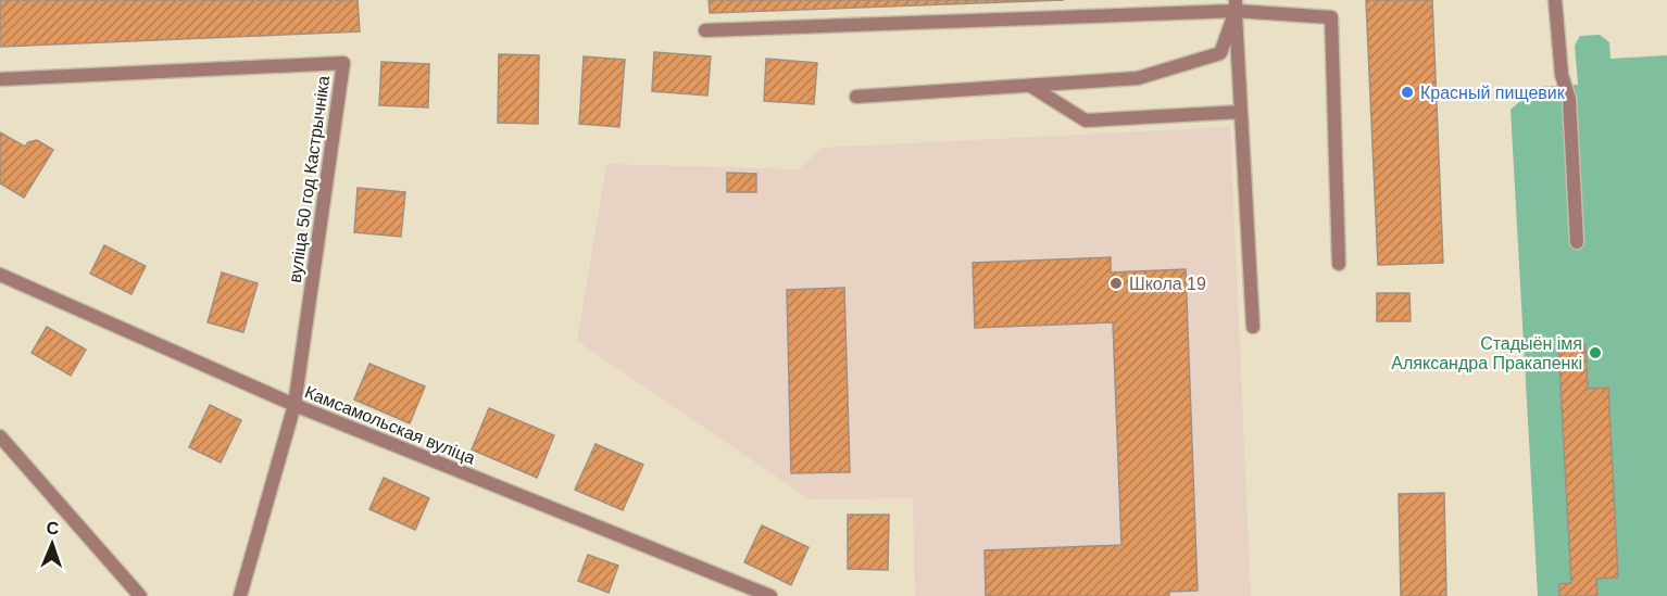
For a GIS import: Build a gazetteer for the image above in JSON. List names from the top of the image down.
{
  "streets": {
    "street": ["вуліца 50 год Кастрычніка", "Камсамольская вуліца"]
  },
  "crossings": [
    ["вуліца 50 год Кастрычніка", "Камсамольская вуліца"]
  ],
  "places": ["Красный пищевик", "Школа 19", "Стадыён імя Аляксандра Пракапенкі"],
  "north": "top"
}
